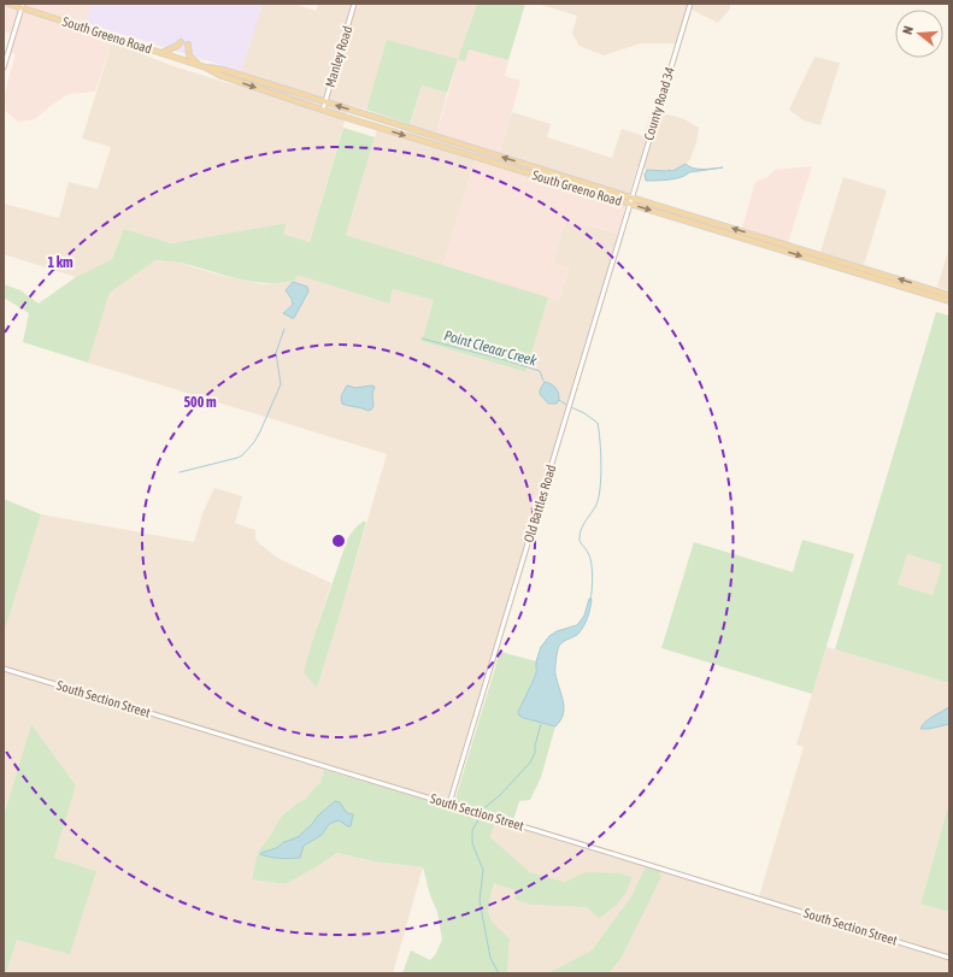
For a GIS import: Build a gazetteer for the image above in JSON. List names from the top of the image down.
{
  "streets": {
    "main road": ["South Greeno Road"],
    "street": [
      "Manley Road",
      "County Road 34",
      "Old Battles Road",
      "South Section Street"
    ]
  },
  "crossings": [
    ["South Greeno Road", "Manley Road"],
    ["South Greeno Road", "County Road 34"],
    ["South Greeno Road", "Old Battles Road"],
    ["County Road 34", "Old Battles Road"],
    ["Old Battles Road", "South Section Street"]
  ],
  "water": ["Point Cleaar Creek"],
  "north": "left",
  "rings": ["1 km", "500 m"]
}
